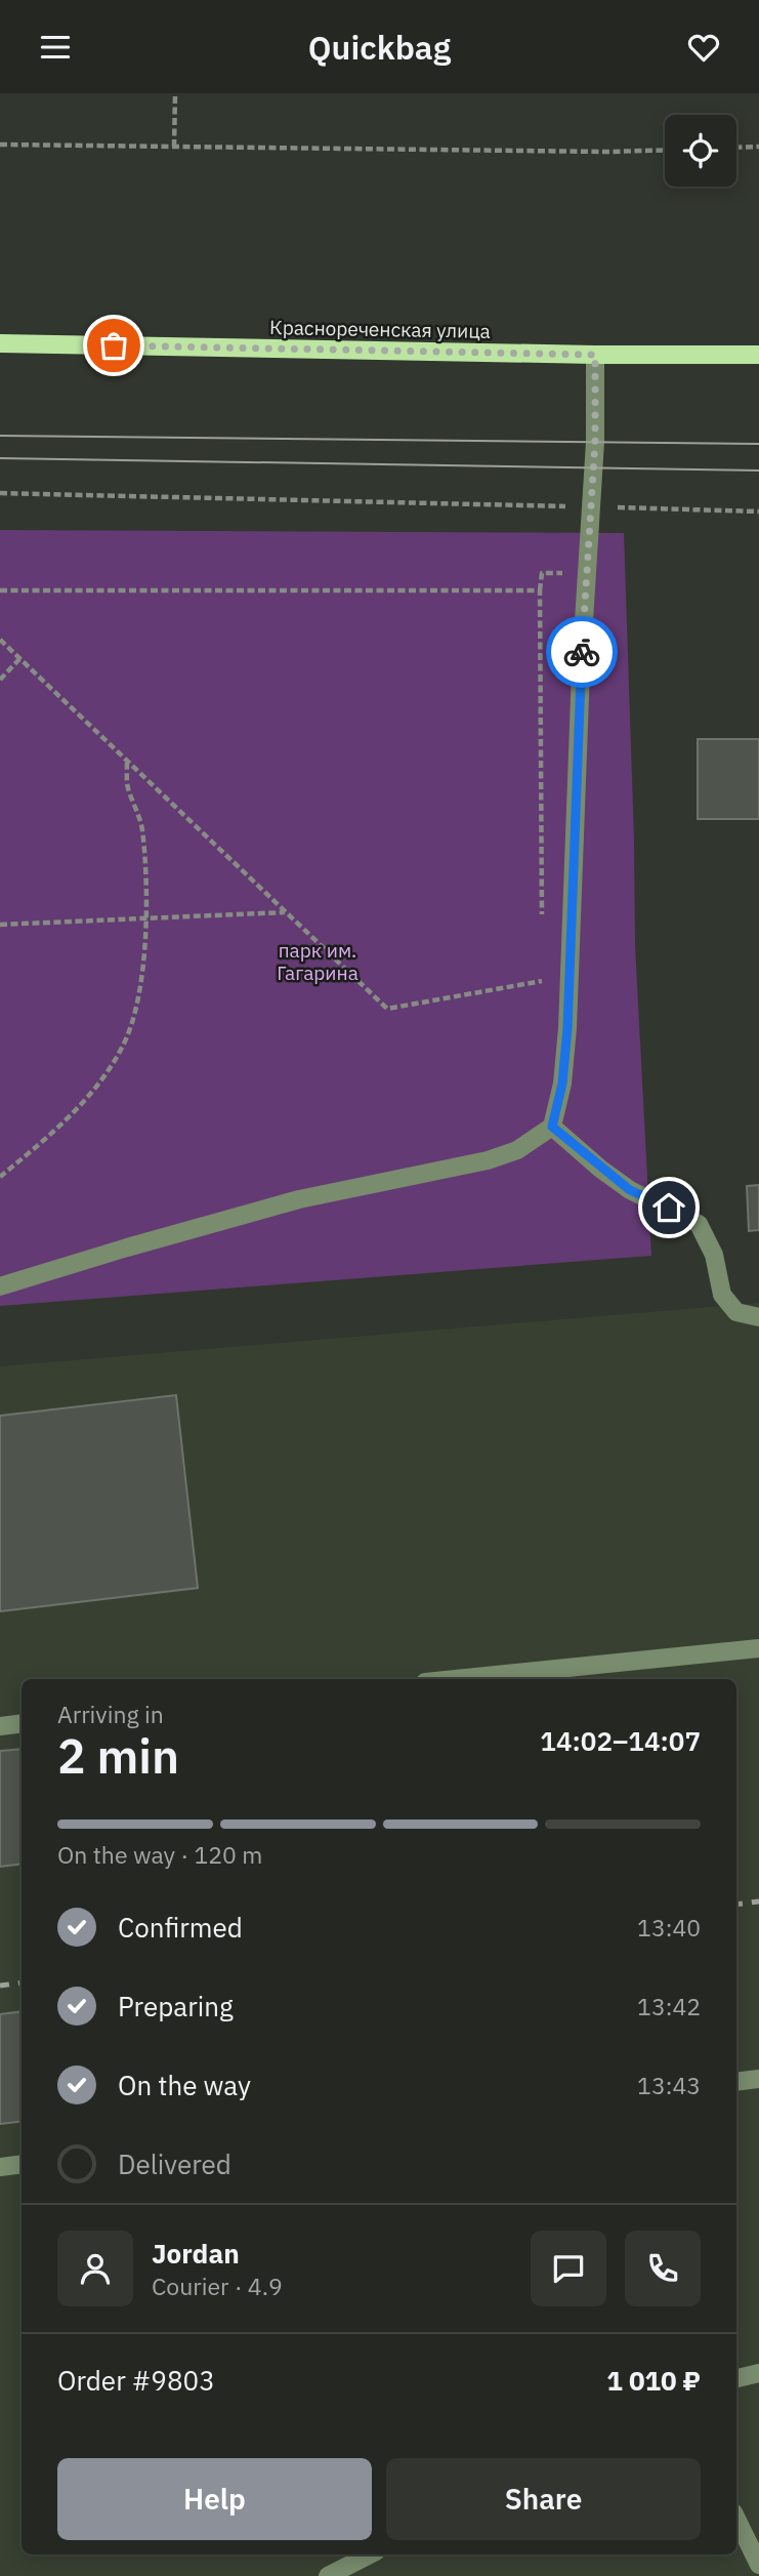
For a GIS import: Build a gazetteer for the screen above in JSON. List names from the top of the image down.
{
  "streets": {
    "main road": ["Краснореченская улица"]
  },
  "parks": ["парк им. Гагарина"],
  "page": {
    "header": "Quickbag",
    "heading": ["2 min", "Arriving in", "14:02–14:07"],
    "panel": [
      "Jordan",
      "Courier · 4.9",
      "Order #9803",
      "1 010 ₽"
    ],
    "bar": "On the way · 120 m",
    "list": [
      ["Confirmed", "13:40"],
      ["Preparing", "13:42"],
      ["On the way", "13:43"],
      "Delivered"
    ],
    "buttons": ["Help", "Share"]
  }
}
